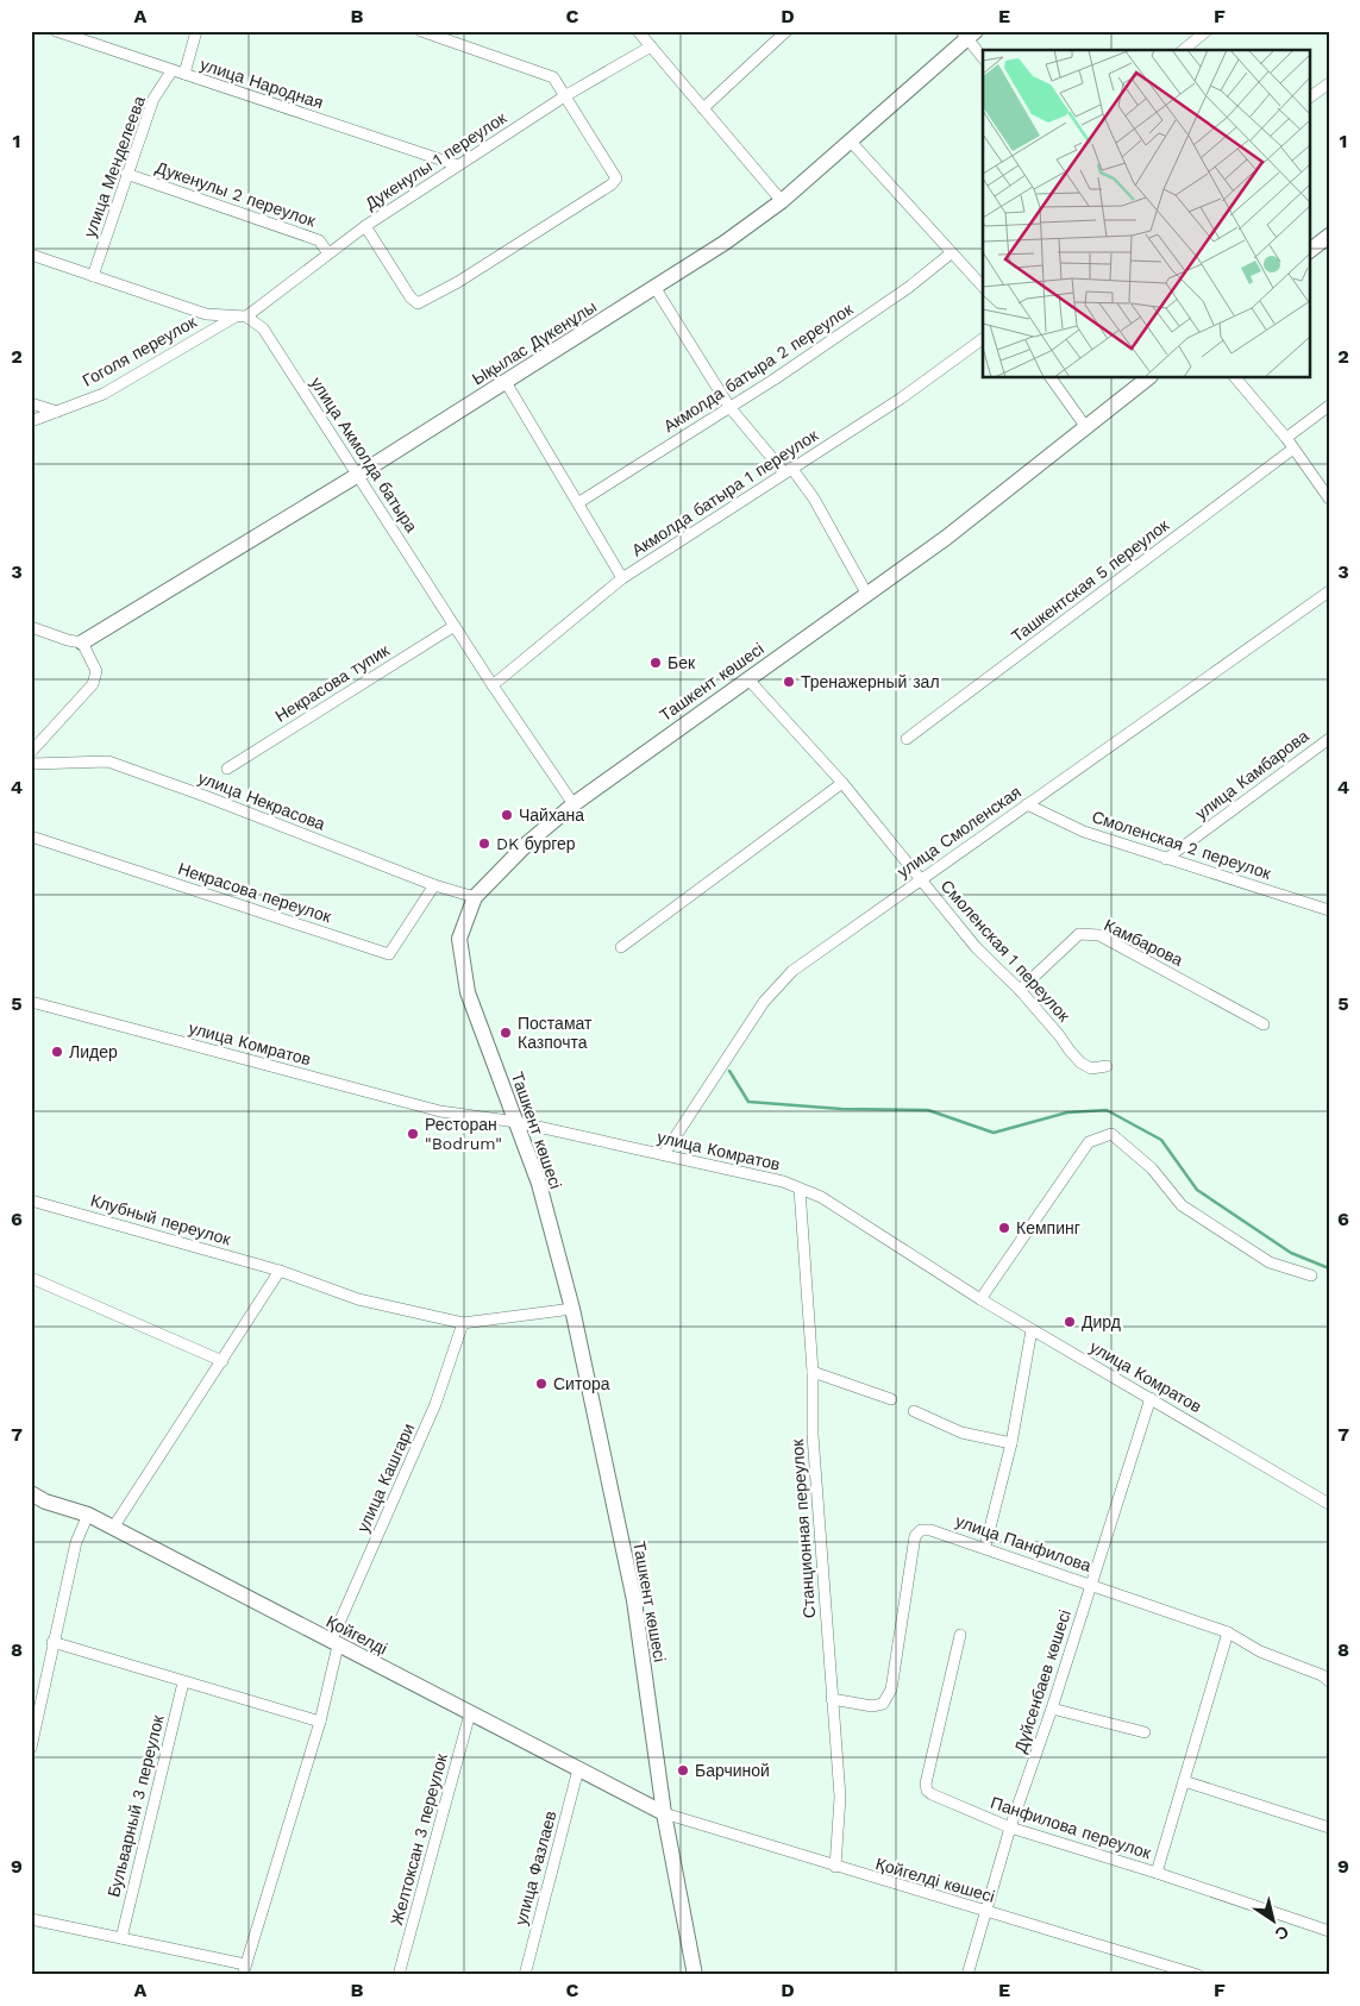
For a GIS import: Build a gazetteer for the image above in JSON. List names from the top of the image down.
{
  "streets": {
    "main road": ["Ықылас Дүкенұлы", "Ташкент көшесі", "Қойгелді"],
    "street": [
      "улица Народная",
      "Дукенулы 1 переулок",
      "улица Менделеева",
      "Дукенулы 2 переулок",
      "Гоголя переулок",
      "Акмолда батыра 2 переулок",
      "улица Акмолда батыра",
      "Акмолда батыра 1 переулок",
      "Ташкентская 5 переулок",
      "Некрасова тупик",
      "улица Камбарова",
      "улица Некрасова",
      "улица Смоленская",
      "Смоленская 2 переулок",
      "Некрасова переулок",
      "Камбарова",
      "Смоленская 1 переулок",
      "улица Комратов",
      "Клубный переулок",
      "улица Кашгари",
      "Станционная переулок",
      "улица Панфилова",
      "Дүйсенбаев көшесі",
      "Бульварный 3 переулок",
      "Панфилова переулок",
      "Желтоксан 3 переулок",
      "улица Фазлаев",
      "Қойгелді көшесі"
    ]
  },
  "crossings": [
    ["улица Народная", "Дукенулы 1 переулок"],
    ["улица Народная", "улица Менделеева"],
    ["Дукенулы 1 переулок", "Дукенулы 2 переулок"],
    ["Дукенулы 1 переулок", "Гоголя переулок"],
    ["Дукенулы 1 переулок", "улица Акмолда батыра"],
    ["улица Менделеева", "Дукенулы 2 переулок"],
    ["Ықылас Дүкенұлы", "улица Акмолда батыра"],
    ["Гоголя переулок", "улица Акмолда батыра"],
    ["улица Акмолда батыра", "Акмолда батыра 1 переулок"],
    ["улица Акмолда батыра", "Ташкент көшесі"],
    ["улица Акмолда батыра", "Некрасова тупик"],
    ["Ташкент көшесі", "улица Некрасова"],
    ["Ташкент көшесі", "Смоленская 1 переулок"],
    ["Ташкент көшесі", "улица Комратов"],
    ["Ташкент көшесі", "Клубный переулок"],
    ["Ташкент көшесі", "Қойгелді"],
    ["Ташкент көшесі", "Қойгелді көшесі"],
    ["улица Камбарова", "Смоленская 2 переулок"],
    ["улица Некрасова", "Некрасова переулок"],
    ["улица Смоленская", "Смоленская 2 переулок"],
    ["улица Смоленская", "Смоленская 1 переулок"],
    ["улица Смоленская", "улица Комратов"],
    ["Камбарова", "Смоленская 1 переулок"],
    ["улица Комратов", "Станционная переулок"],
    ["улица Комратов", "Дүйсенбаев көшесі"],
    ["Клубный переулок", "улица Кашгари"],
    ["улица Кашгари", "Қойгелді"],
    ["Станционная переулок", "улица Панфилова"],
    ["Станционная переулок", "Қойгелді көшесі"],
    ["улица Панфилова", "Дүйсенбаев көшесі"],
    ["улица Панфилова", "Панфилова переулок"],
    ["Қойгелді", "Желтоксан 3 переулок"],
    ["Қойгелді", "улица Фазлаев"],
    ["Қойгелді", "Қойгелді көшесі"],
    ["Дүйсенбаев көшесі", "Панфилова переулок"],
    ["Дүйсенбаев көшесі", "Қойгелді көшесі"]
  ],
  "places": [
    "Бек",
    "Тренажерный зал",
    "Чайхана",
    "DK бургер",
    "Постамат Казпочта",
    "Лидер",
    "Ресторан \"Bodrum\"",
    "Кемпинг",
    "Дирд",
    "Ситора",
    "Барчиной"
  ],
  "north": "bottom right",
  "grid": {
    "columns": [
      "A",
      "B",
      "C",
      "D",
      "E",
      "F"
    ],
    "rows": [
      "1",
      "2",
      "3",
      "4",
      "5",
      "6",
      "7",
      "8",
      "9"
    ]
  }
}
